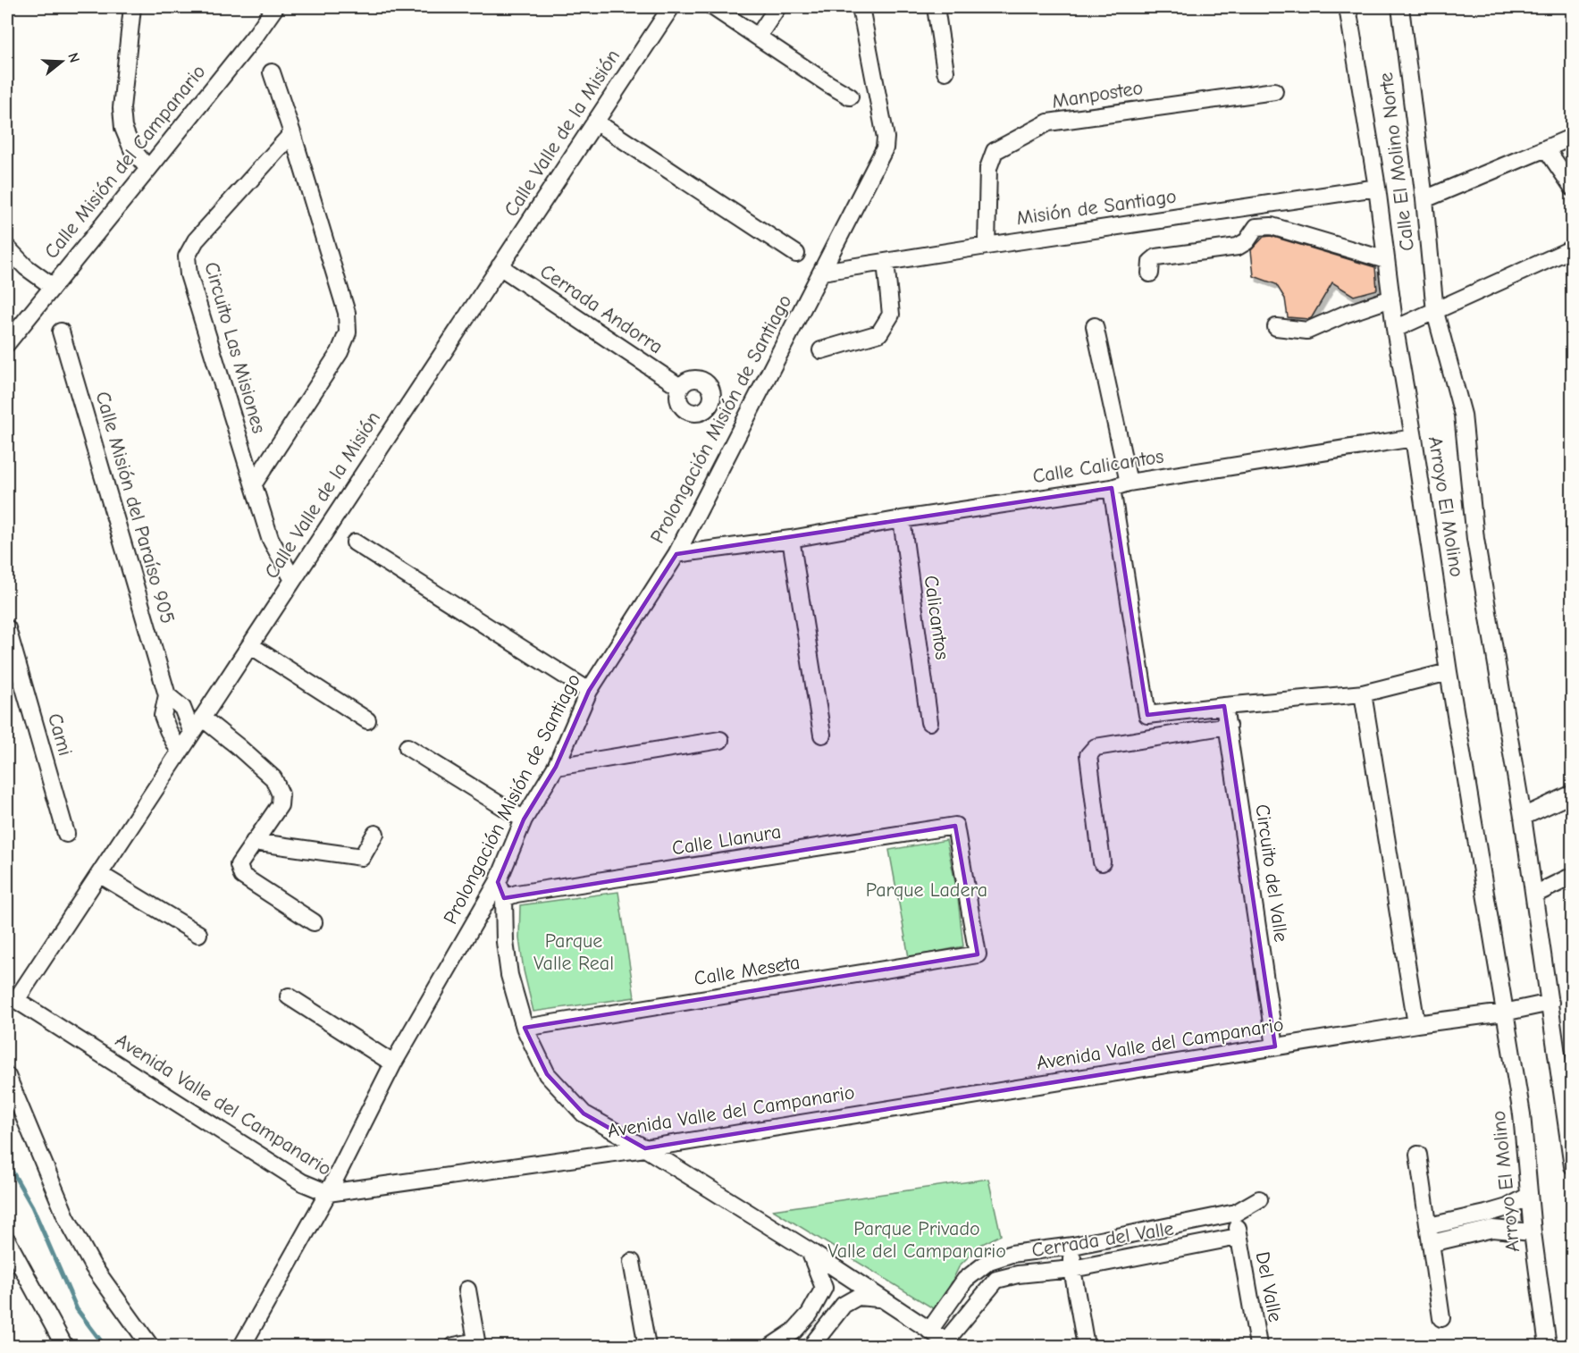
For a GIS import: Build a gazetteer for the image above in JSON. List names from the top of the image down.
{
  "streets": {
    "street": [
      "Manposteo",
      "Calle Valle de la Misión",
      "Calle Misión del Campanario",
      "Calle El Molino Norte",
      "Misión de Santiago",
      "Cerrada Andorra",
      "Circuito Las Misiones",
      "Prolongación Misión de Santiago",
      "Calle Calicantos",
      "Arroyo El Molino",
      "Calle Misión del Paraíso 905",
      "Calicantos",
      "Cami",
      "Calle Llanura",
      "Circuito del Valle",
      "Calle Meseta",
      "Avenida Valle del Campanario",
      "Cerrada del Valle",
      "Del Valle"
    ]
  },
  "crossings": [
    ["Manposteo", "Misión de Santiago"],
    ["Calle Valle de la Misión", "Cerrada Andorra"],
    ["Calle Valle de la Misión", "Circuito Las Misiones"],
    ["Calle Valle de la Misión", "Avenida Valle del Campanario"],
    ["Misión de Santiago", "Prolongación Misión de Santiago"],
    ["Misión de Santiago", "Arroyo El Molino"],
    ["Prolongación Misión de Santiago", "Calle Calicantos"],
    ["Prolongación Misión de Santiago", "Avenida Valle del Campanario"],
    ["Calle Calicantos", "Arroyo El Molino"],
    ["Calle Calicantos", "Calicantos"],
    ["Arroyo El Molino", "Avenida Valle del Campanario"],
    ["Calle Llanura", "Calle Meseta"],
    ["Circuito del Valle", "Avenida Valle del Campanario"],
    ["Cerrada del Valle", "Del Valle"]
  ],
  "parks": ["Parque Ladera", "Parque Valle Real", "Parque Privado Valle del Campanario"],
  "north": "right"
}
